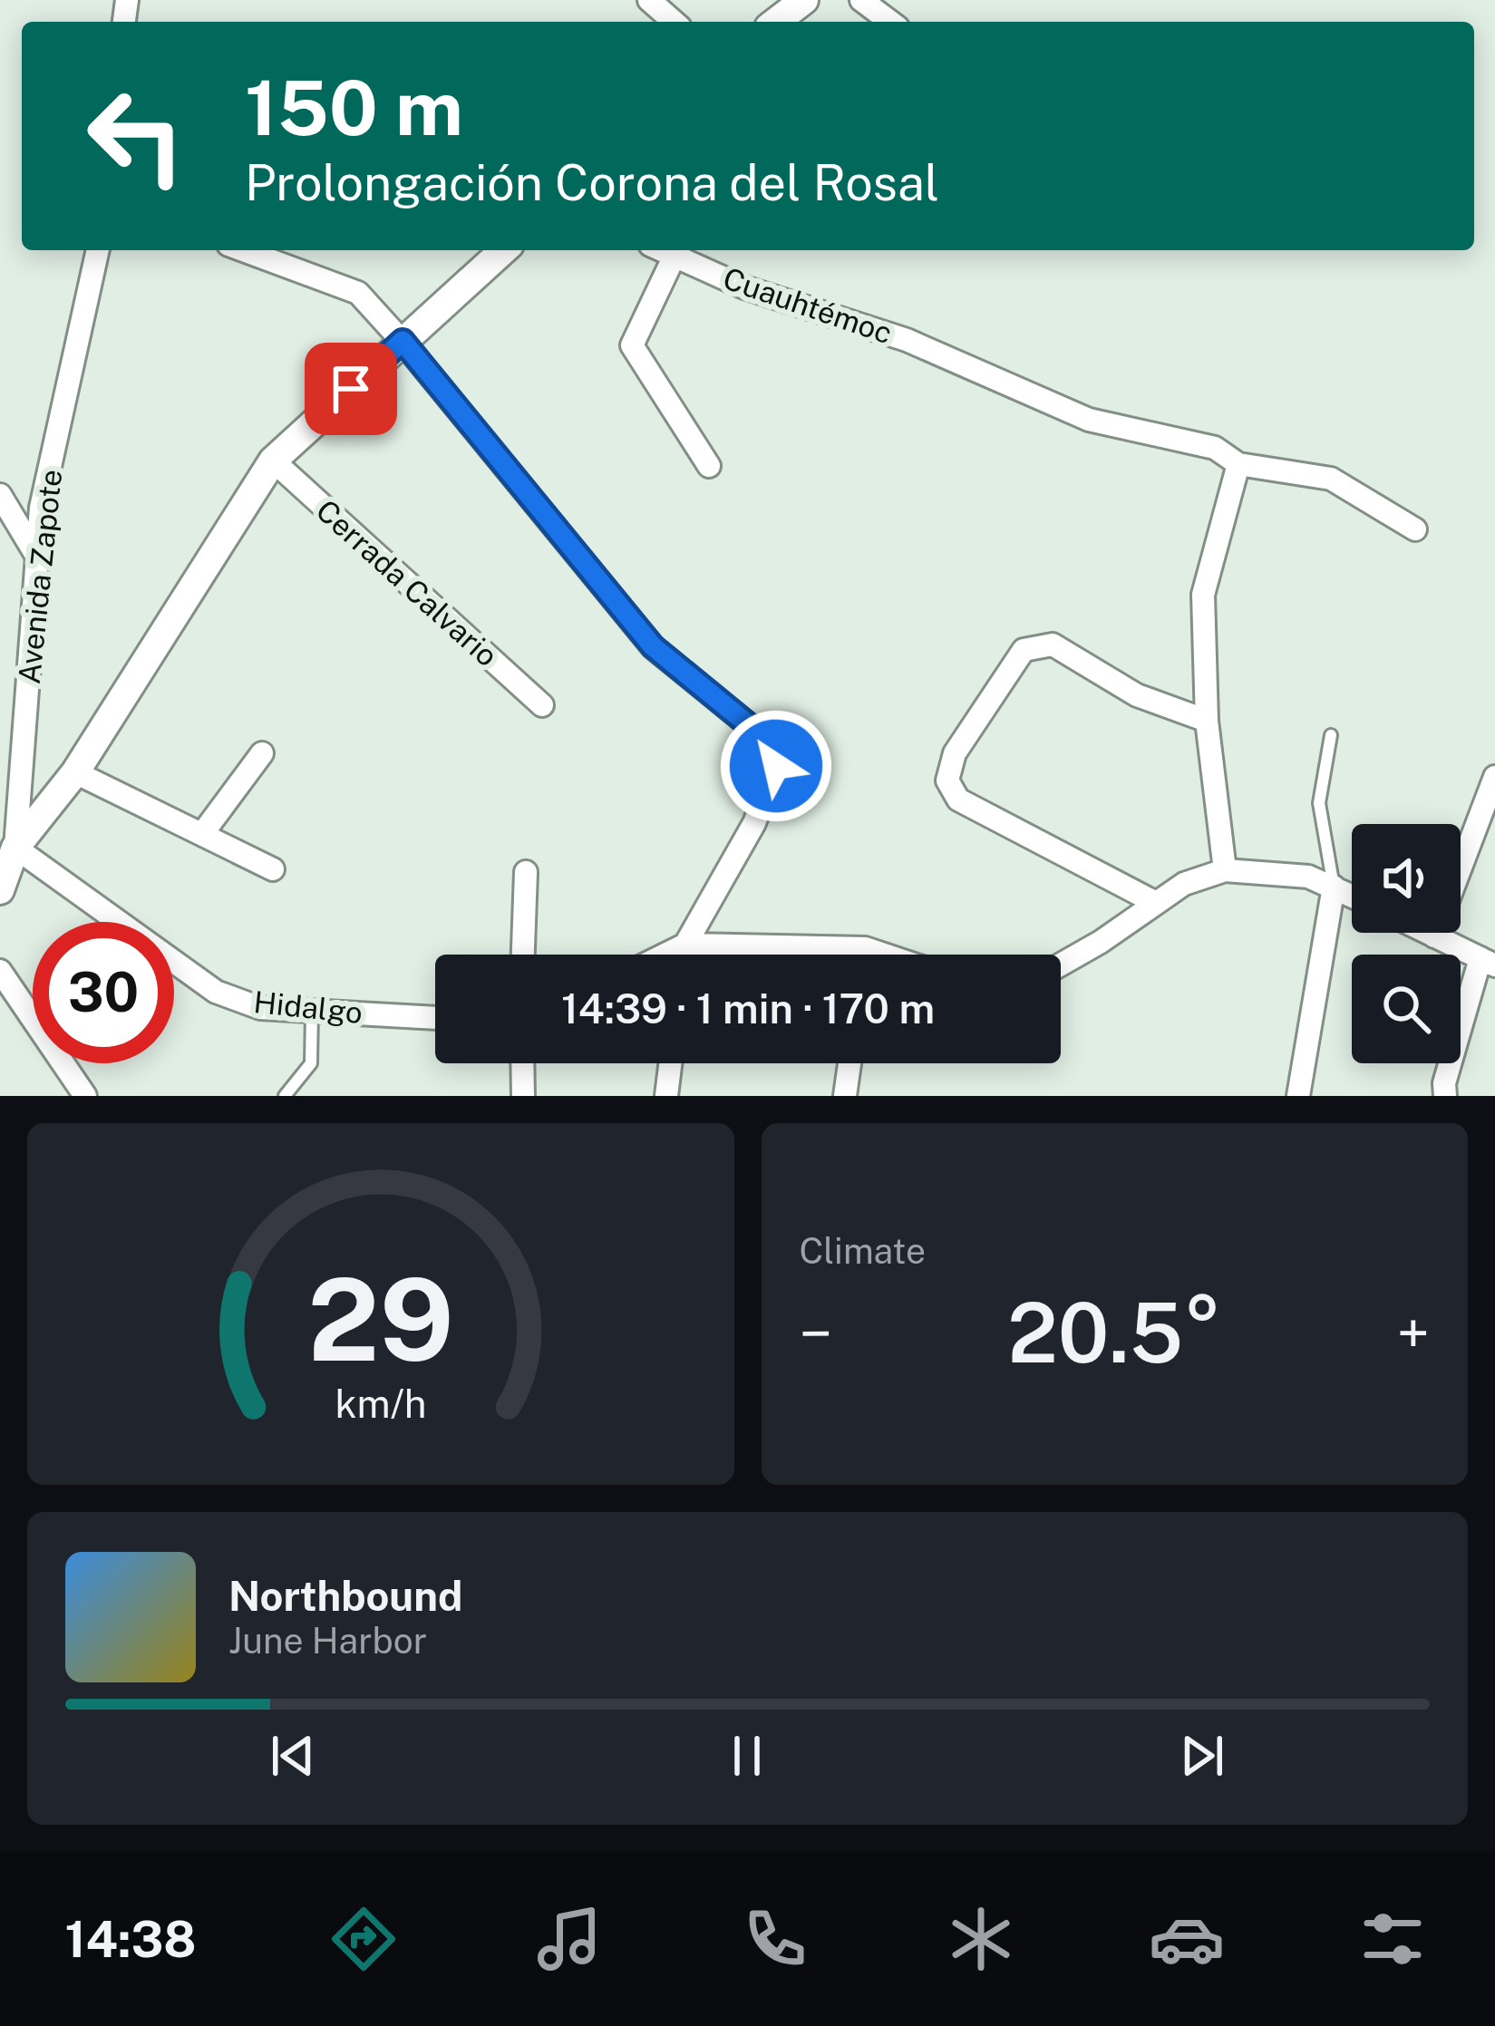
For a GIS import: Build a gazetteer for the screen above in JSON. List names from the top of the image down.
{
  "streets": {
    "street": [
      "Cuauhtémoc",
      "Avenida Zapote",
      "Cerrada Calvario",
      "Hidalgo"
    ]
  },
  "crossings": [
    ["Avenida Zapote", "Hidalgo"]
  ],
  "page": {
    "turn": ["150 m", "Prolongación Corona del Rosal"],
    "limit": "30",
    "trip": "14:39 · 1 min · 170 m",
    "tile": "Climate",
    "heat": ["−", "20.5°", "+"],
    "song": ["Northbound", "June Harbor"],
    "tabs": "14:38",
    "gauge": ["29", "km/h"]
  }
}
